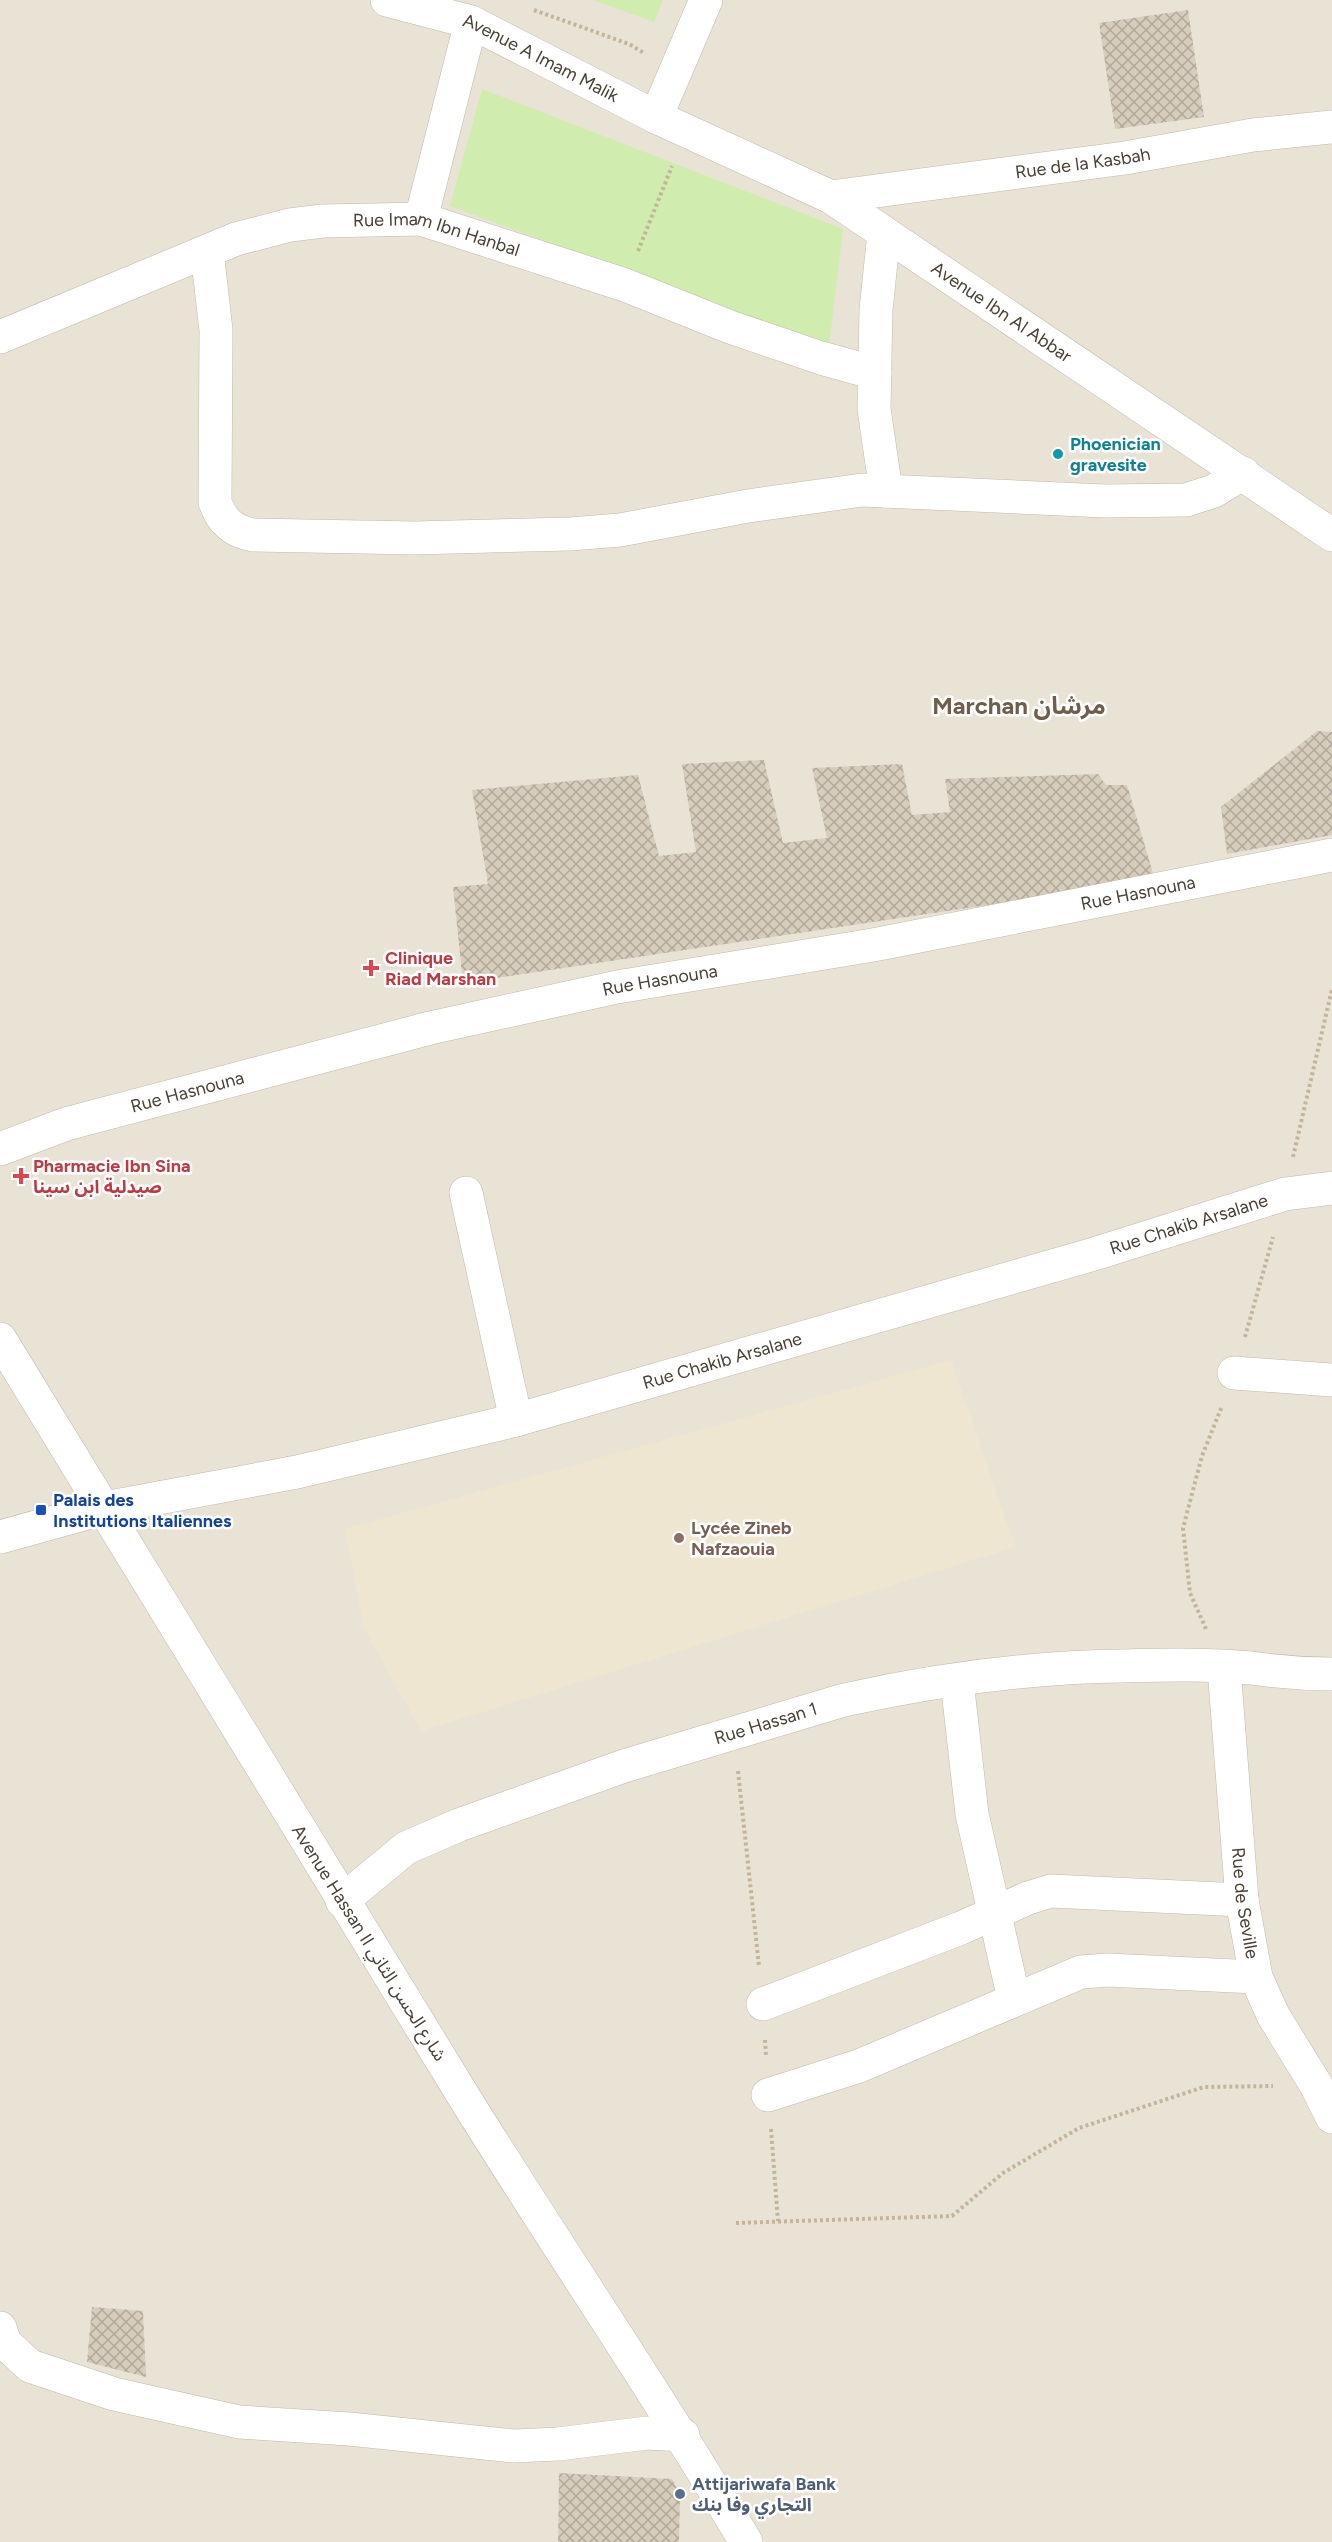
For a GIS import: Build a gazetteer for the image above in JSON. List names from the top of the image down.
{
  "streets": {
    "street": [
      "Avenue A Imam Malik",
      "Rue de la Kasbah",
      "Rue Imam Ibn Hanbal",
      "Avenue Ibn Al Abbar",
      "Rue Hasnouna",
      "Rue Chakib Arsalane",
      "Rue Hassan 1",
      "Rue de Seville",
      "Avenue Hassan II شارع الحسن الثاني"
    ]
  },
  "crossings": [
    ["Avenue A Imam Malik", "Avenue Ibn Al Abbar"],
    ["Rue de la Kasbah", "Avenue Ibn Al Abbar"],
    ["Rue Chakib Arsalane", "Avenue Hassan II شارع الحسن الثاني"],
    ["Rue Hassan 1", "Rue de Seville"],
    ["Rue Hassan 1", "Avenue Hassan II شارع الحسن الثاني"]
  ],
  "districts": ["Marchan مرشان"],
  "places": {
    "other": ["Phoenician gravesite", "Lycée Zineb Nafzaouia", "Attijariwafa Bank التجاري وفا بنك"],
    "health": ["Clinique Riad Marshan", "Pharmacie Ibn Sina صيدلية ابن سينا"],
    "transit": ["Palais des Institutions Italiennes"]
  }
}
